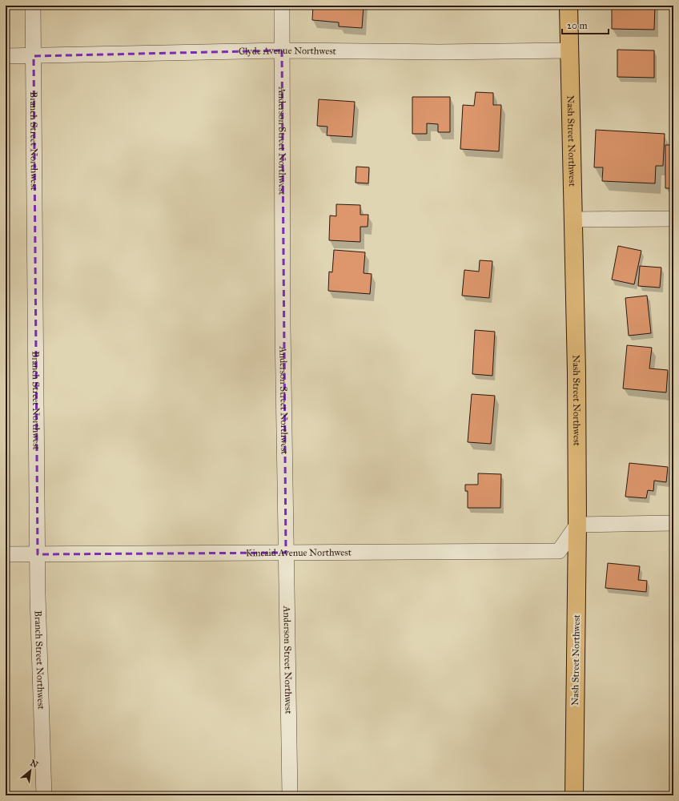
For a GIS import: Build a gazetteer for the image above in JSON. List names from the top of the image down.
{
  "streets": {
    "main road": ["Nash Street Northwest"],
    "street": [
      "Clyde Avenue Northwest",
      "Branch Street Northwest",
      "Anderson Street Northwest",
      "Kincaid Avenue Northwest"
    ]
  },
  "crossings": [
    ["Clyde Avenue Northwest", "Branch Street Northwest"],
    ["Clyde Avenue Northwest", "Anderson Street Northwest"],
    ["Clyde Avenue Northwest", "Nash Street Northwest"],
    ["Branch Street Northwest", "Kincaid Avenue Northwest"],
    ["Anderson Street Northwest", "Kincaid Avenue Northwest"],
    ["Nash Street Northwest", "Kincaid Avenue Northwest"]
  ],
  "scale_bar": "20 m",
  "north": "top right"
}
